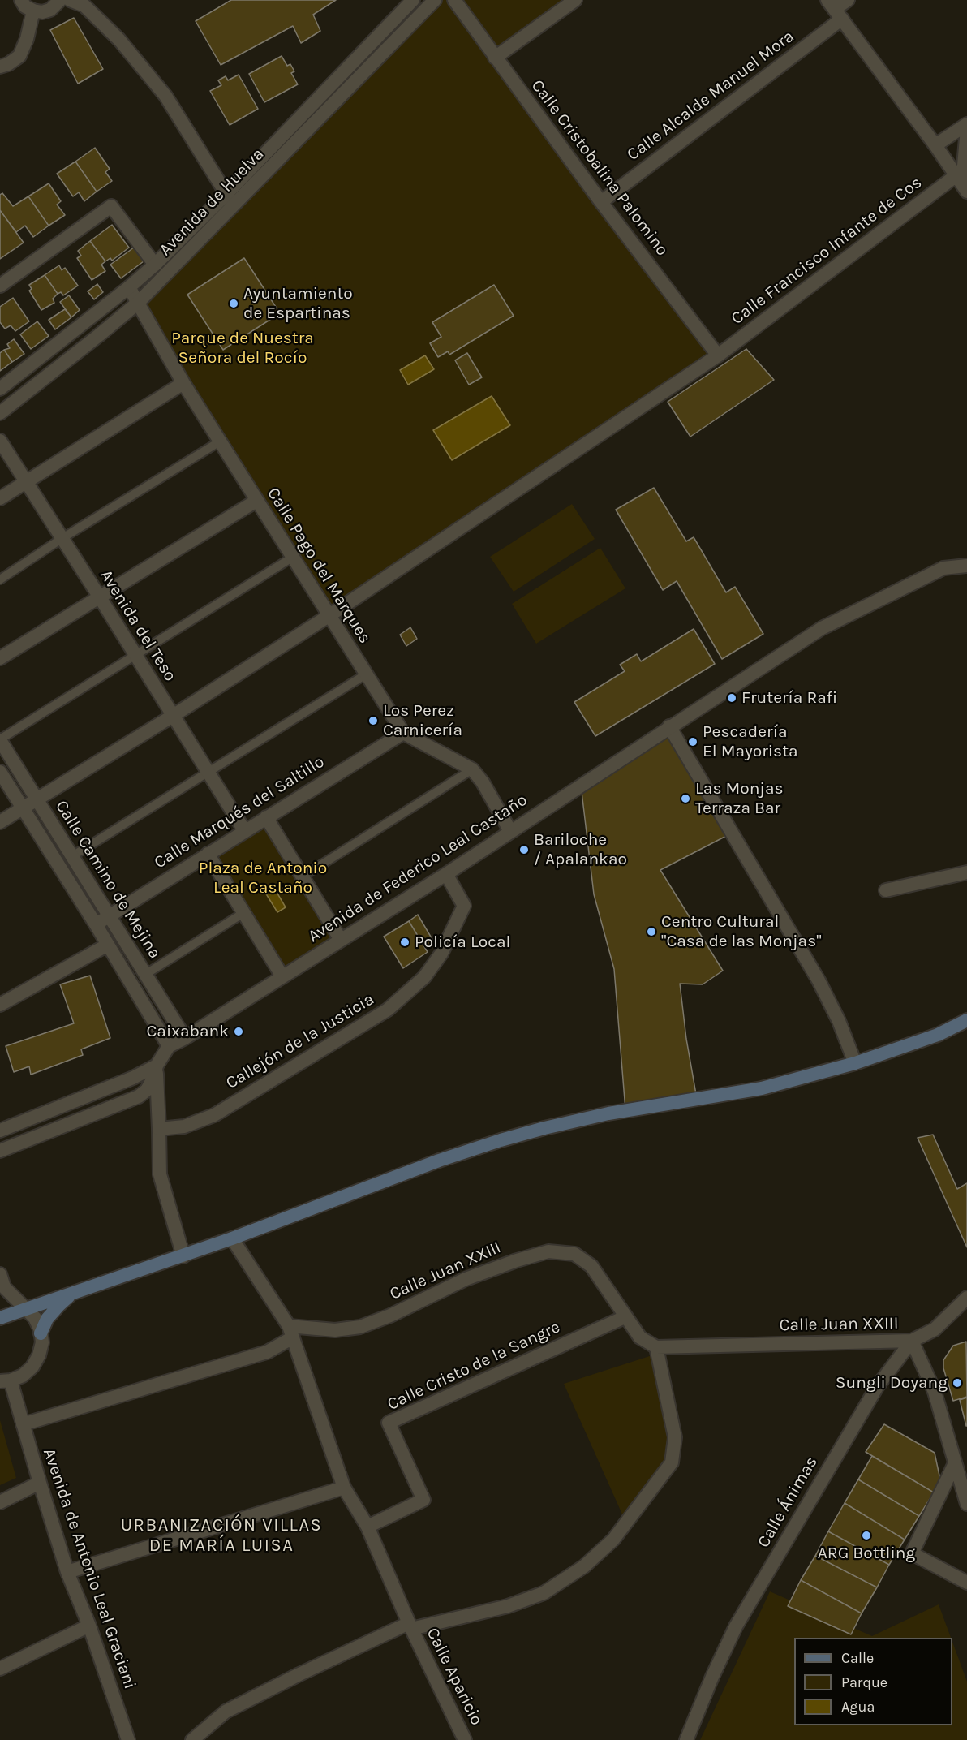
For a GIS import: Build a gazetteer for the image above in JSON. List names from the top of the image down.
{
  "streets": {
    "street": [
      "Calle Alcalde Manuel Mora",
      "Calle Cristobalina Palomino",
      "Avenida de Huelva",
      "Calle Francisco Infante de Cos",
      "Calle Pago del Marques",
      "Avenida del Teso",
      "Calle Marqués del Saltillo",
      "Avenida de Federico Leal Castaño",
      "Calle Camino de Mejina",
      "Callejón de la Justicia",
      "Calle Juan XXIII",
      "Calle Cristo de la Sangre",
      "Calle Ánimas",
      "Avenida de Antonio Leal Graciani",
      "Calle Aparicio"
    ]
  },
  "crossings": [
    ["Calle Alcalde Manuel Mora", "Calle Cristobalina Palomino"],
    ["Calle Cristobalina Palomino", "Calle Francisco Infante de Cos"],
    ["Avenida de Huelva", "Calle Pago del Marques"],
    ["Calle Francisco Infante de Cos", "Calle Pago del Marques"],
    ["Calle Francisco Infante de Cos", "Avenida del Teso"],
    ["Calle Francisco Infante de Cos", "Calle Camino de Mejina"],
    ["Calle Pago del Marques", "Calle Marqués del Saltillo"],
    ["Calle Pago del Marques", "Avenida de Federico Leal Castaño"],
    ["Avenida del Teso", "Calle Marqués del Saltillo"],
    ["Calle Marqués del Saltillo", "Calle Camino de Mejina"],
    ["Avenida de Federico Leal Castaño", "Calle Camino de Mejina"],
    ["Avenida de Federico Leal Castaño", "Callejón de la Justicia"],
    ["Calle Juan XXIII", "Calle Cristo de la Sangre"],
    ["Calle Juan XXIII", "Calle Ánimas"],
    ["Calle Juan XXIII", "Calle Aparicio"],
    ["Calle Cristo de la Sangre", "Calle Aparicio"]
  ],
  "districts": ["URBANIZACIÓN VILLAS DE MARÍA LUISA"],
  "parks": ["Parque de Nuestra Señora del Rocío", "Plaza de Antonio Leal Castaño"],
  "places": [
    "Ayuntamiento de Espartinas",
    "Frutería Rafi",
    "Los Perez Carnicería",
    "Pescadería El Mayorista",
    "Las Monjas Terraza Bar",
    "Bariloche / Apalankao",
    "Centro Cultural \"Casa de las Monjas\"",
    "Policía Local",
    "Caixabank",
    "Sungli Doyang",
    "ARG Bottling"
  ],
  "legend": ["Calle", "Parque", "Agua"]
}
